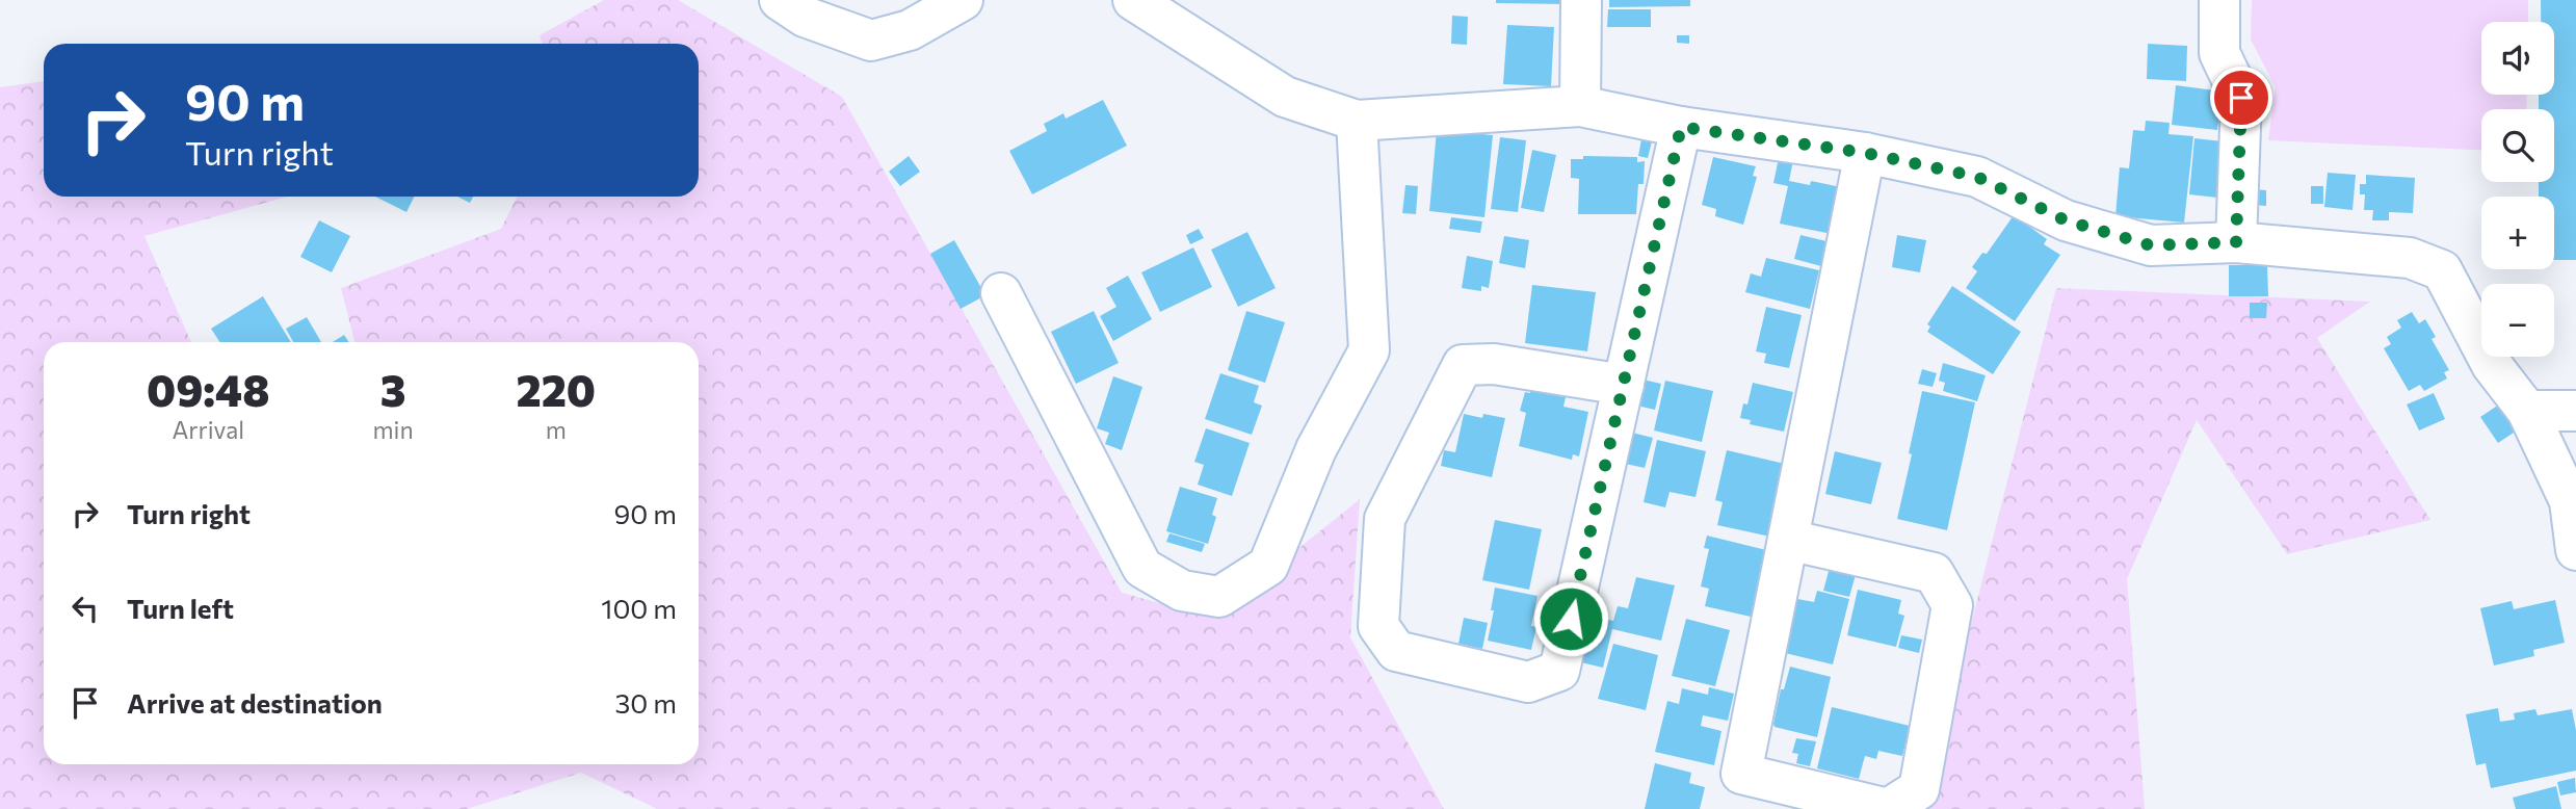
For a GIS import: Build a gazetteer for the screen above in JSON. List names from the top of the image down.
{
  "page": {
    "map_buttons": ["+", "−"],
    "turn": ["90 m", "Turn right"],
    "eta": [
      "09:48",
      "Arrival",
      "3",
      "min",
      "220",
      "m"
    ],
    "list": [
      {
        "name": "Turn right",
        "value": "90 m"
      },
      {
        "name": "Turn left",
        "value": "100 m"
      },
      {
        "name": "Arrive at destination",
        "value": "30 m"
      }
    ]
  }
}
